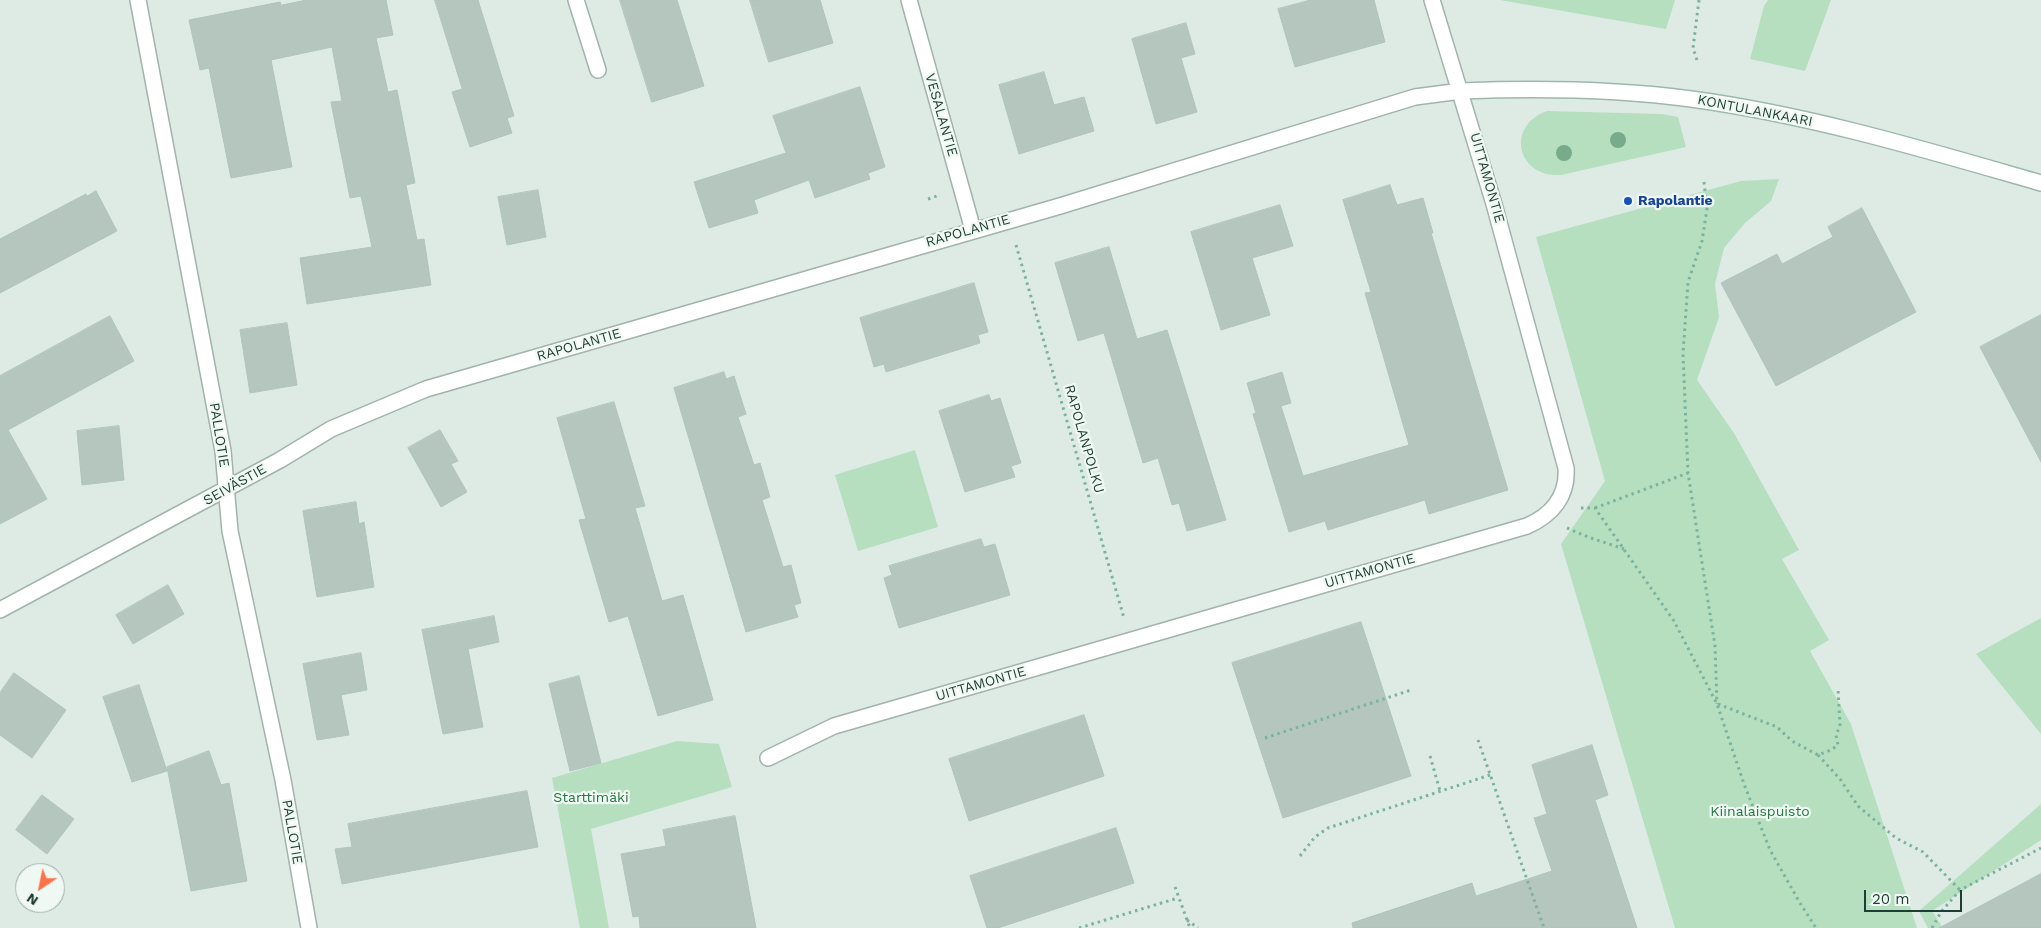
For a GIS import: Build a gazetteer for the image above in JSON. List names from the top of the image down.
{
  "streets": {
    "street": [
      "KONTULANKAARI",
      "VESALANTIE",
      "UITTAMONTIE",
      "RAPOLANTIE",
      "PALLOTIE",
      "SEIVÄSTIE"
    ],
    "path": ["RAPOLANPOLKU"]
  },
  "crossings": [
    ["KONTULANKAARI", "UITTAMONTIE"],
    ["KONTULANKAARI", "RAPOLANTIE"],
    ["VESALANTIE", "RAPOLANTIE"],
    ["UITTAMONTIE", "RAPOLANTIE"],
    ["UITTAMONTIE", "RAPOLANPOLKU"],
    ["RAPOLANTIE", "SEIVÄSTIE"],
    ["PALLOTIE", "SEIVÄSTIE"]
  ],
  "parks": ["Starttimäki", "Kiinalaispuisto"],
  "places": ["Rapolantie"],
  "scale_bar": "20 m",
  "north": "bottom left"
}
